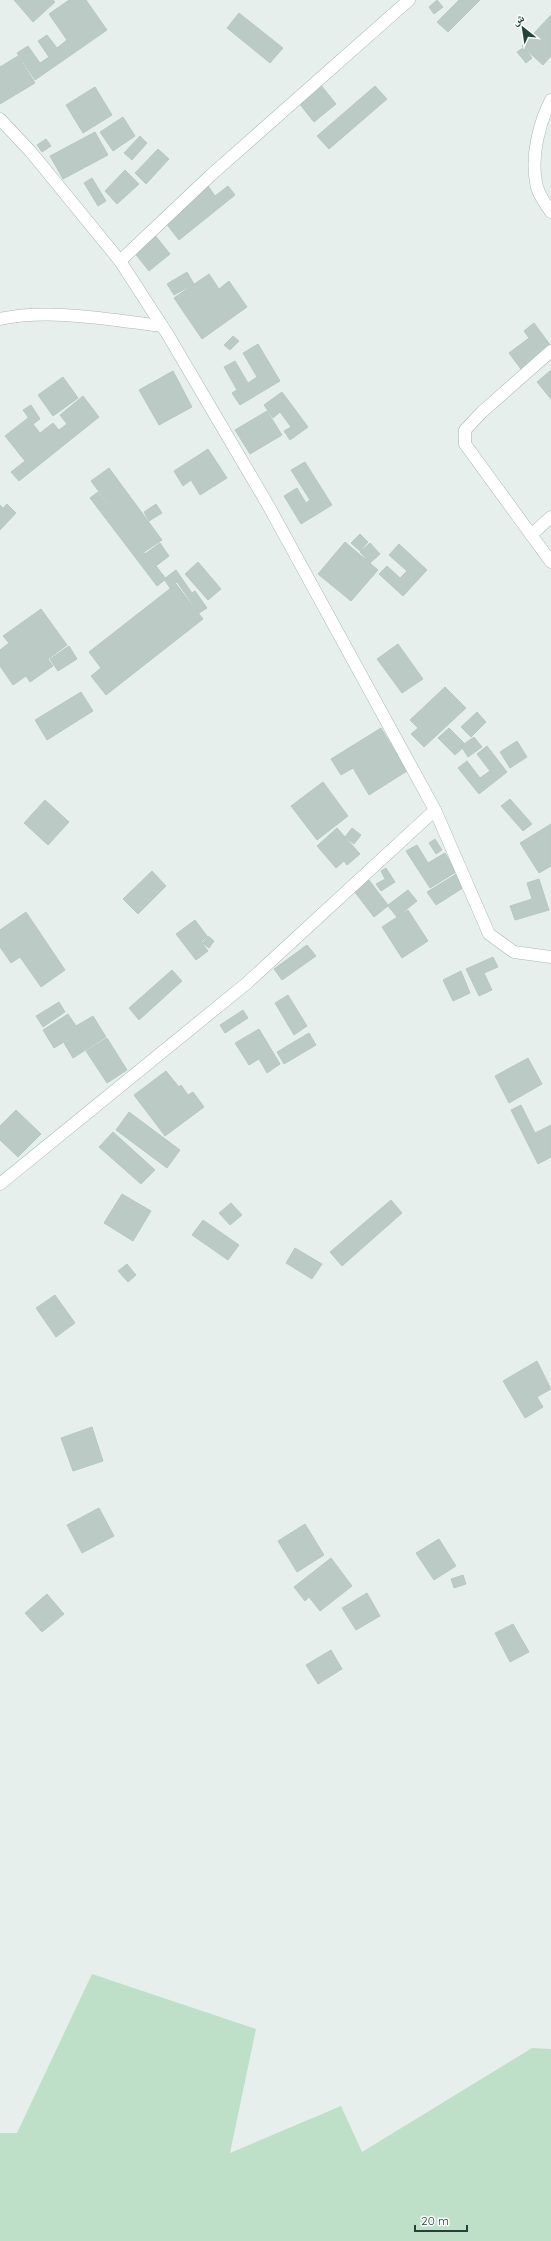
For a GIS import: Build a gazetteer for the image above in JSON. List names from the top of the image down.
{
  "scale_bar": "20 m",
  "north": "top left"
}
